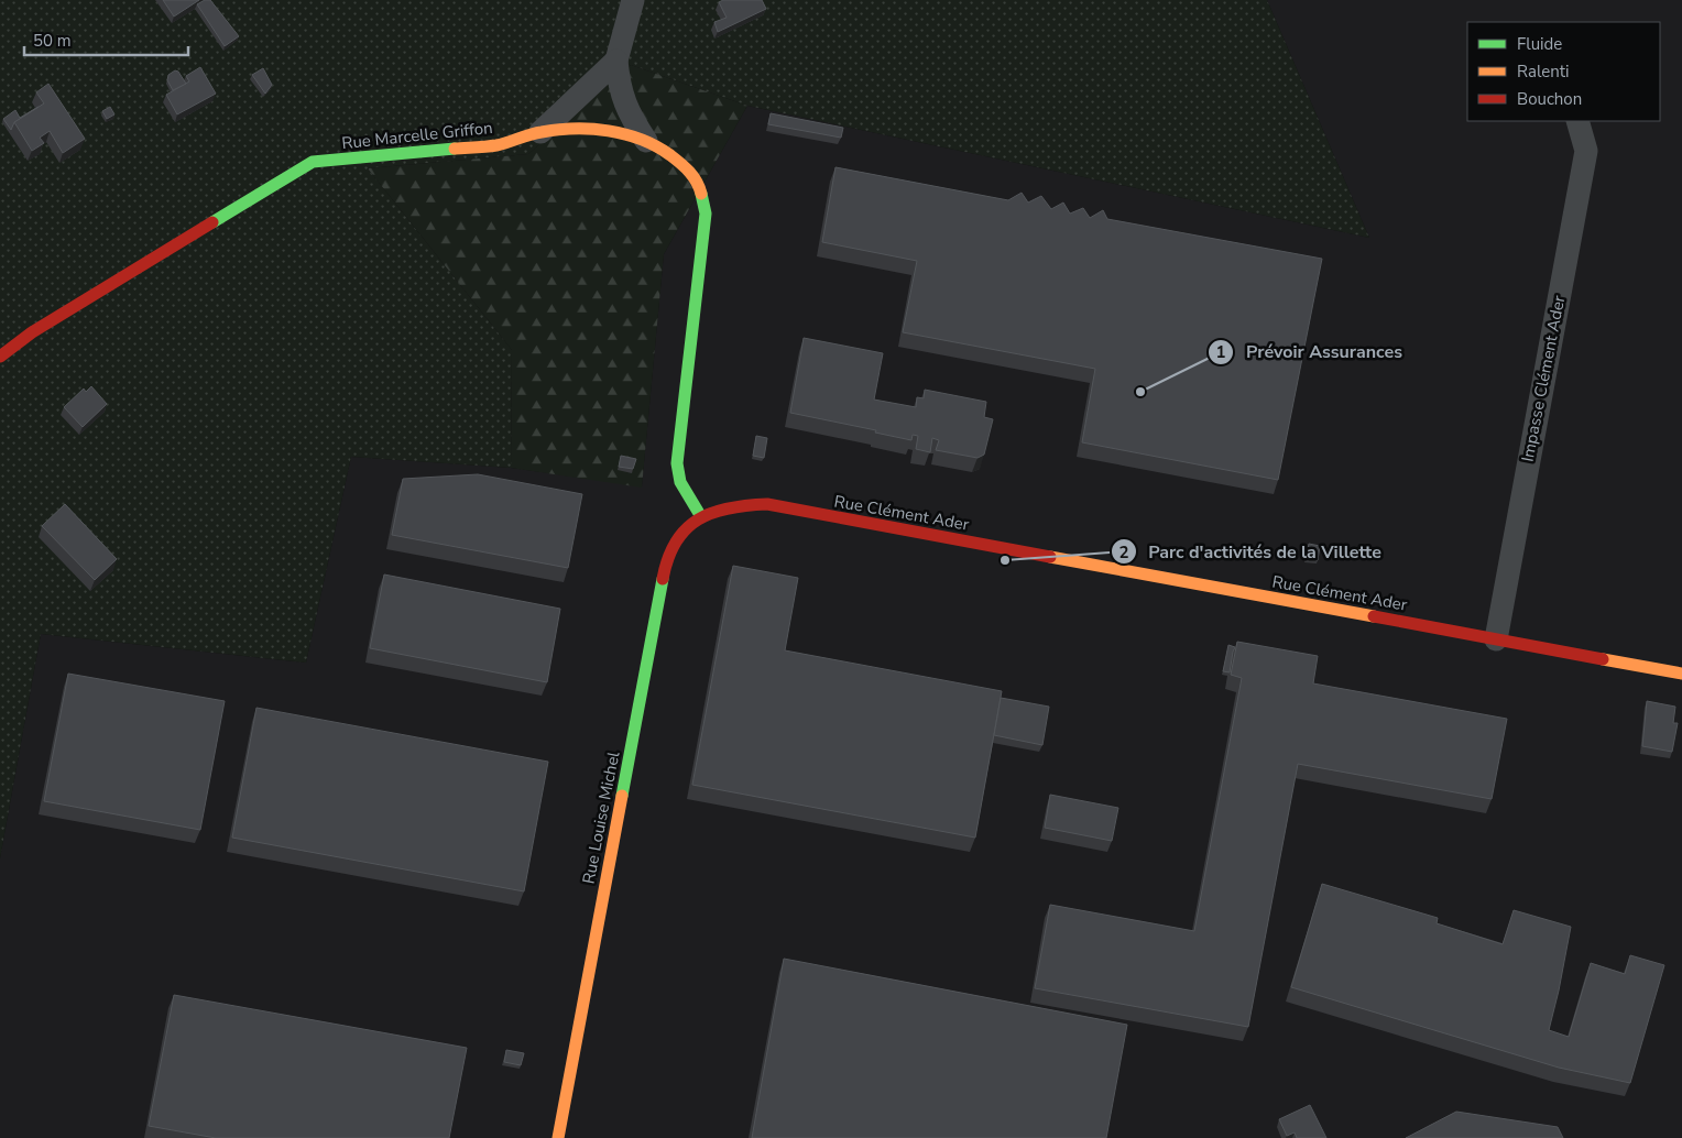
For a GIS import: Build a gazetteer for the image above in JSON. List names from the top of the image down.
{
  "streets": {
    "street": [
      "Rue Marcelle Griffon",
      "Impasse Clément Ader",
      "Rue Clément Ader",
      "Rue Louise Michel"
    ]
  },
  "crossings": [
    ["Rue Marcelle Griffon", "Rue Clément Ader"],
    ["Rue Marcelle Griffon", "Rue Louise Michel"],
    ["Impasse Clément Ader", "Rue Clément Ader"],
    ["Rue Clément Ader", "Rue Louise Michel"]
  ],
  "places": ["Prévoir Assurances", "Parc d'activités de la Villette"],
  "legend": ["Fluide", "Ralenti", "Bouchon"],
  "scale_bar": "50 m"
}
